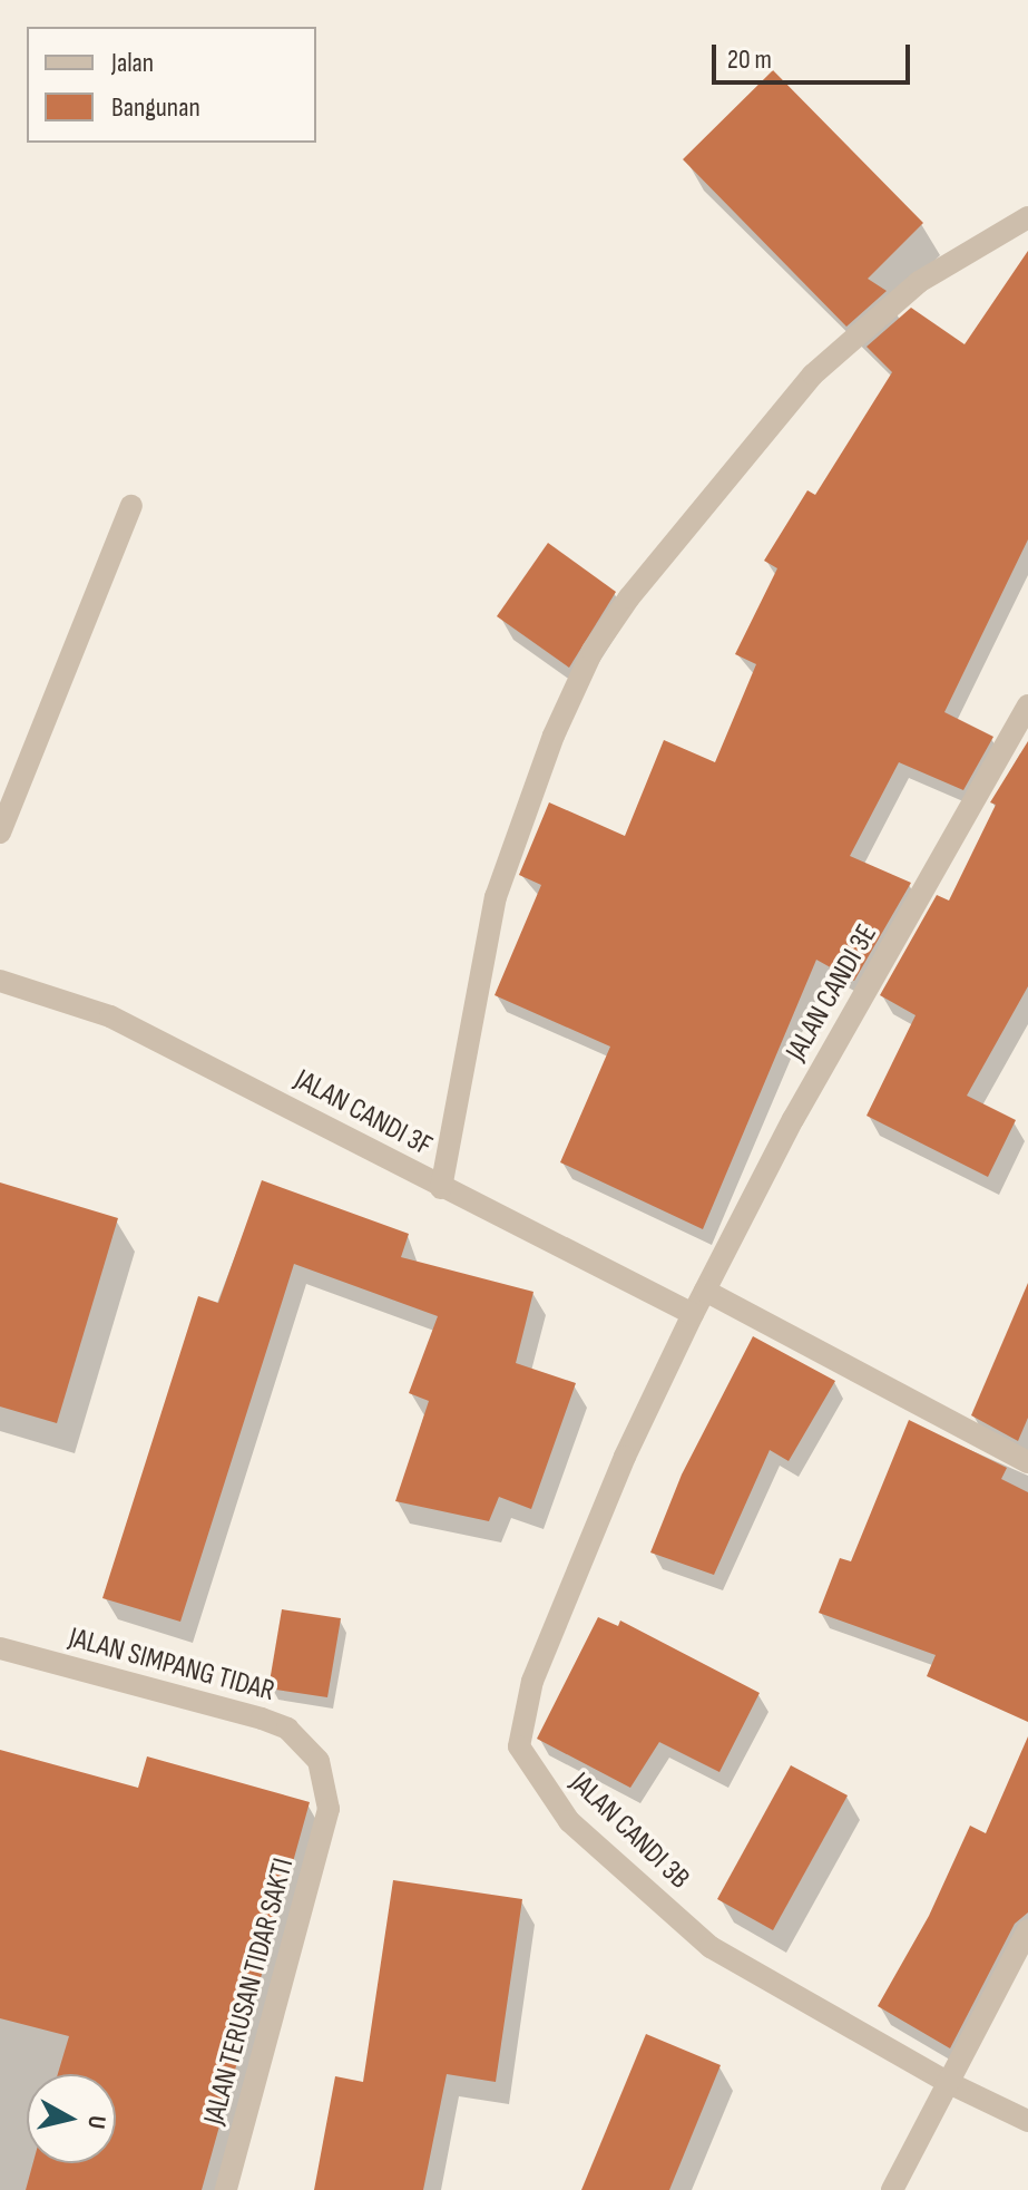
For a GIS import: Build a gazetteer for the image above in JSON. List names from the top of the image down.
{
  "streets": {
    "street": [
      "JALAN CANDI 3E",
      "JALAN CANDI 3F",
      "JALAN SIMPANG TIDAR",
      "JALAN CANDI 3B",
      "JALAN TERUSAN TIDAR SAKTI"
    ]
  },
  "crossings": [
    ["JALAN CANDI 3E", "JALAN CANDI 3F"],
    ["JALAN CANDI 3E", "JALAN CANDI 3B"],
    ["JALAN CANDI 3F", "JALAN CANDI 3B"],
    ["JALAN SIMPANG TIDAR", "JALAN TERUSAN TIDAR SAKTI"]
  ],
  "legend": ["Jalan", "Bangunan"],
  "scale_bar": "20 m",
  "north": "right"
}
